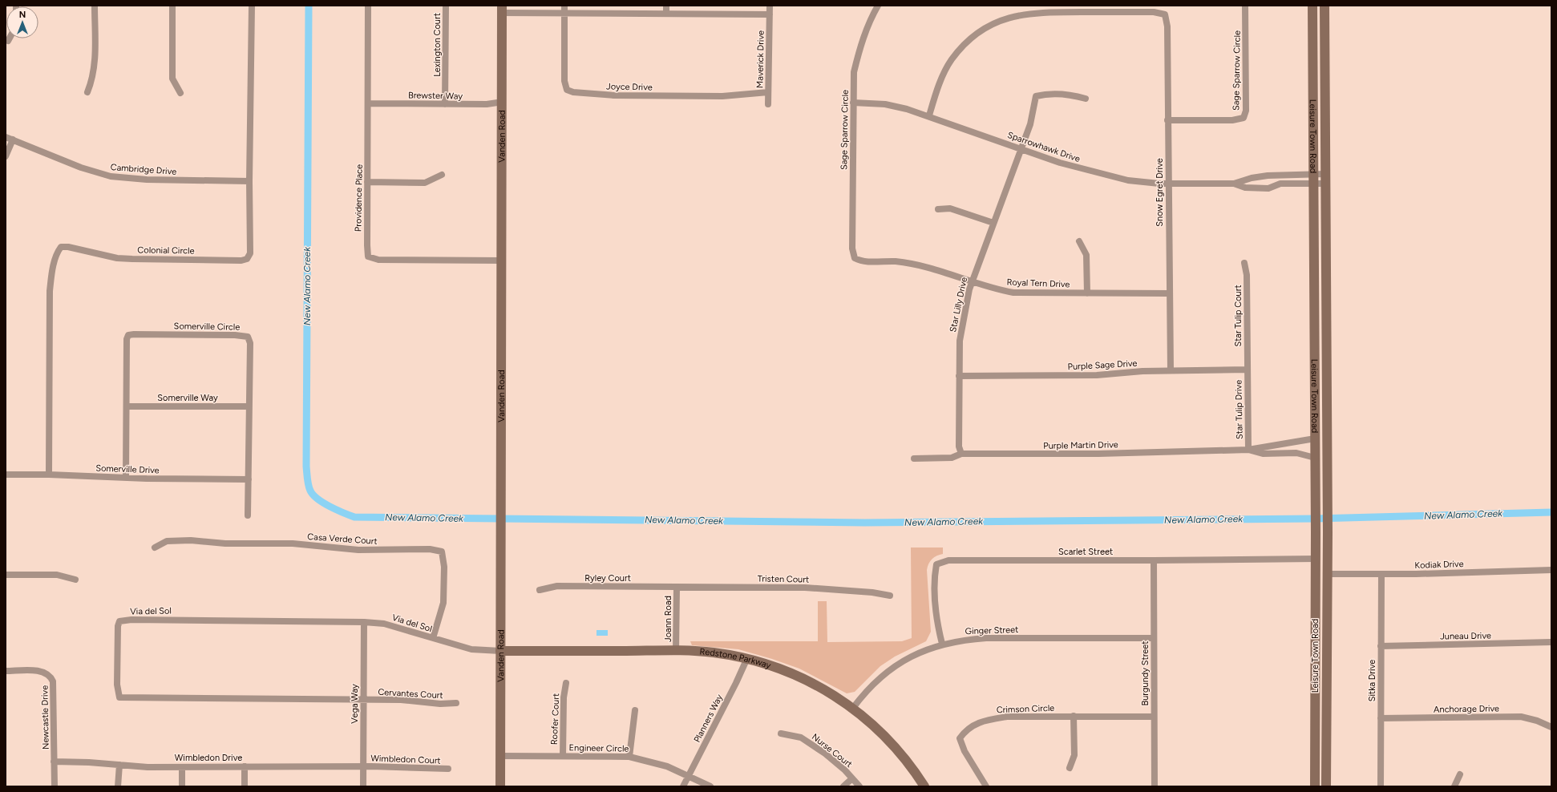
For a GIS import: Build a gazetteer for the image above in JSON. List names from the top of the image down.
{
  "streets": {
    "main road": ["Vanden Road", "Leisure Town Road", "Redstone Parkway"],
    "street": [
      "Lexington Court",
      "Maverick Drive",
      "Sage Sparrow Circle",
      "Joyce Drive",
      "Brewster Way",
      "Sparrowhawk Drive",
      "Cambridge Drive",
      "Snow Egret Drive",
      "Providence Place",
      "Colonial Circle",
      "Royal Tern Drive",
      "Star Lilly Drive",
      "Star Tulip Court",
      "Somerville Circle",
      "Purple Sage Drive",
      "Somerville Way",
      "Star Tulip Drive",
      "Purple Martin Drive",
      "Somerville Drive",
      "Casa Verde Court",
      "Scarlet Street",
      "Kodiak Drive",
      "Ryley Court",
      "Tristen Court",
      "Via del Sol",
      "Joann Road",
      "Ginger Street",
      "Juneau Drive",
      "Burgundy Street",
      "Sitka Drive",
      "Cervantes Court",
      "Vega Way",
      "Crimson Circle",
      "Anchorage Drive",
      "Newcastle Drive",
      "Planners Way",
      "Roofer Court",
      "Engineer Circle",
      "Nurse Court",
      "Wimbledon Drive",
      "Wimbledon Court"
    ]
  },
  "crossings": [
    ["Lexington Court", "Brewster Way"],
    ["Maverick Drive", "Joyce Drive"],
    ["Sage Sparrow Circle", "Sparrowhawk Drive"],
    ["Sage Sparrow Circle", "Snow Egret Drive"],
    ["Sage Sparrow Circle", "Royal Tern Drive"],
    ["Brewster Way", "Vanden Road"],
    ["Brewster Way", "Providence Place"],
    ["Vanden Road", "Providence Place"],
    ["Vanden Road", "Via del Sol"],
    ["Vanden Road", "Redstone Parkway"],
    ["Vanden Road", "Engineer Circle"],
    ["Leisure Town Road", "Sparrowhawk Drive"],
    ["Leisure Town Road", "Purple Martin Drive"],
    ["Leisure Town Road", "Scarlet Street"],
    ["Leisure Town Road", "Kodiak Drive"],
    ["Sparrowhawk Drive", "Snow Egret Drive"],
    ["Sparrowhawk Drive", "Star Lilly Drive"],
    ["Cambridge Drive", "Colonial Circle"],
    ["Snow Egret Drive", "Royal Tern Drive"],
    ["Snow Egret Drive", "Purple Sage Drive"],
    ["Colonial Circle", "Somerville Drive"],
    ["Royal Tern Drive", "Star Lilly Drive"],
    ["Star Lilly Drive", "Purple Sage Drive"],
    ["Star Lilly Drive", "Purple Martin Drive"],
    ["Star Tulip Court", "Purple Sage Drive"],
    ["Star Tulip Court", "Star Tulip Drive"],
    ["Somerville Circle", "Somerville Way"],
    ["Somerville Circle", "Somerville Drive"],
    ["Purple Sage Drive", "Star Tulip Drive"],
    ["Star Tulip Drive", "Purple Martin Drive"],
    ["Casa Verde Court", "Via del Sol"],
    ["Scarlet Street", "Ginger Street"],
    ["Scarlet Street", "Burgundy Street"],
    ["Kodiak Drive", "Sitka Drive"],
    ["Ryley Court", "Tristen Court"],
    ["Ryley Court", "Joann Road"],
    ["Tristen Court", "Joann Road"],
    ["Via del Sol", "Redstone Parkway"],
    ["Via del Sol", "Cervantes Court"],
    ["Via del Sol", "Vega Way"],
    ["Joann Road", "Redstone Parkway"],
    ["Ginger Street", "Redstone Parkway"],
    ["Ginger Street", "Burgundy Street"],
    ["Juneau Drive", "Sitka Drive"],
    ["Redstone Parkway", "Planners Way"],
    ["Burgundy Street", "Crimson Circle"],
    ["Sitka Drive", "Anchorage Drive"],
    ["Cervantes Court", "Vega Way"],
    ["Vega Way", "Wimbledon Drive"],
    ["Vega Way", "Wimbledon Court"],
    ["Newcastle Drive", "Wimbledon Drive"],
    ["Planners Way", "Engineer Circle"],
    ["Roofer Court", "Engineer Circle"],
    ["Wimbledon Drive", "Wimbledon Court"]
  ],
  "water": ["New Alamo Creek"],
  "north": "top"
}
